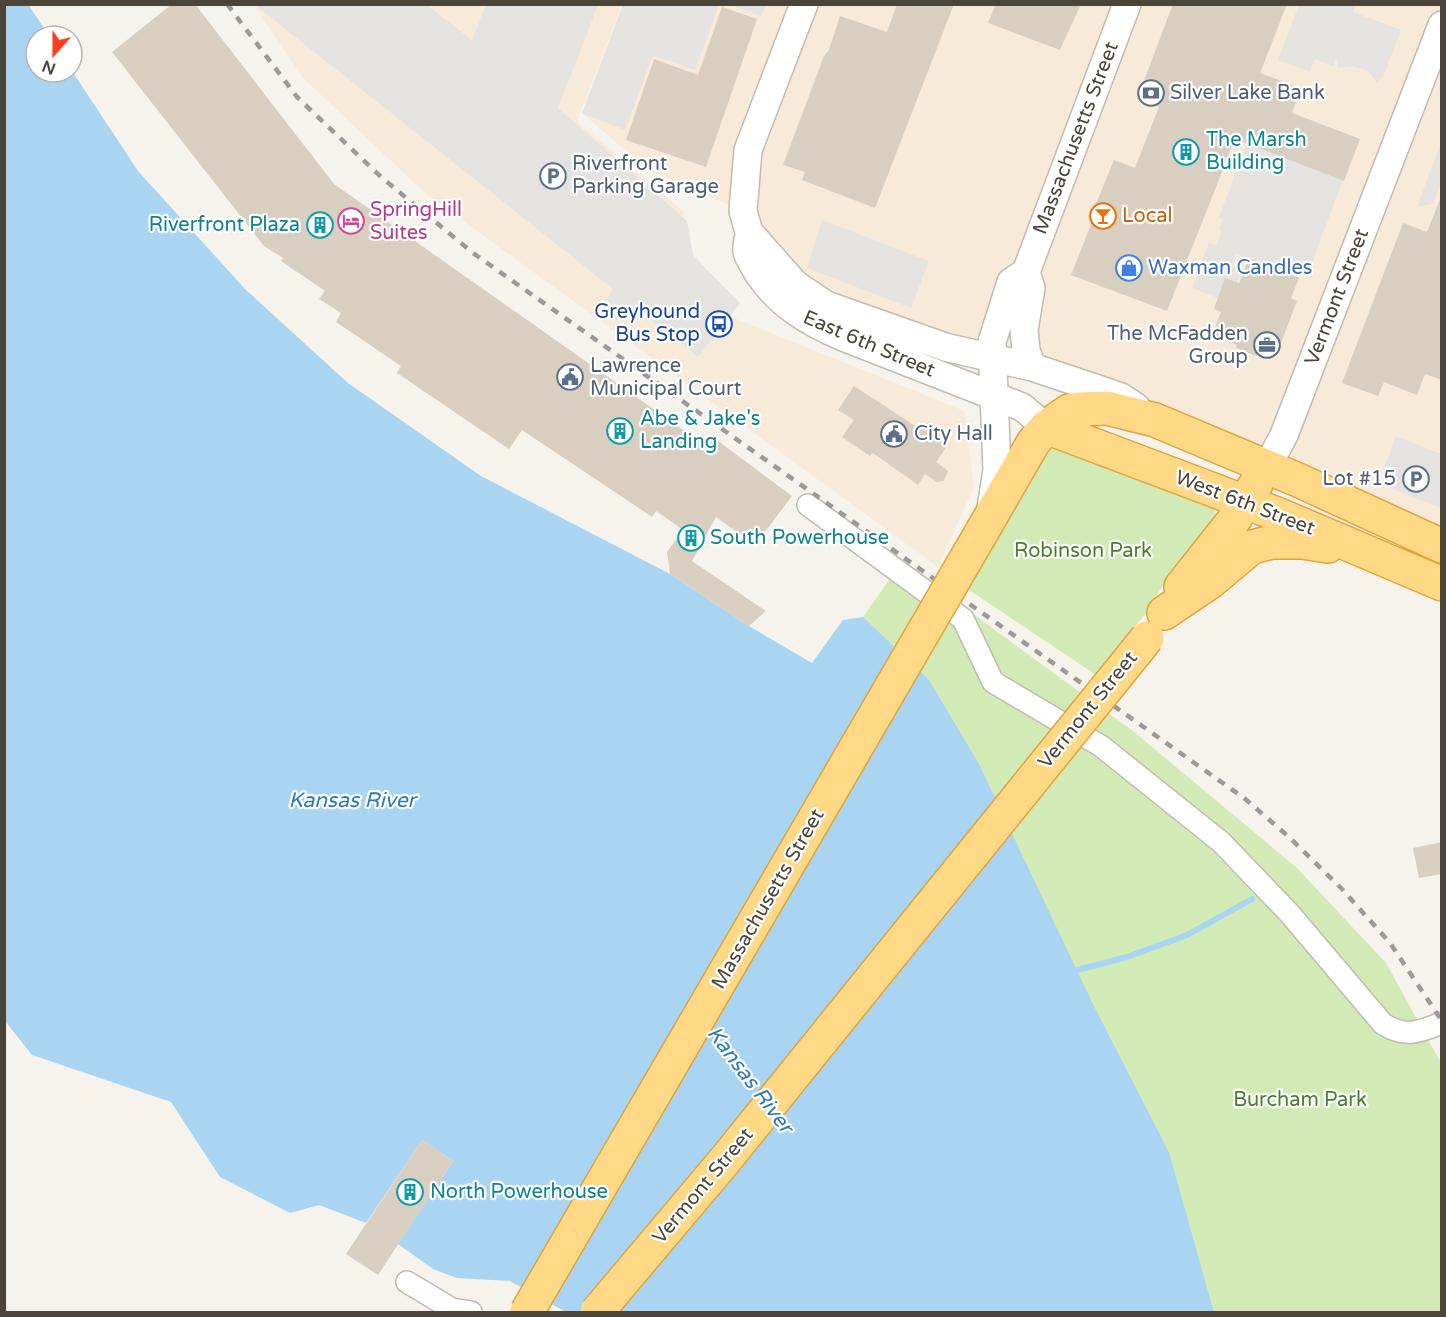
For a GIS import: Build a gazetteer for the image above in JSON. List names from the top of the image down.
{
  "streets": {
    "highway": ["Massachusetts Street", "Vermont Street", "West 6th Street"],
    "street": ["East 6th Street"]
  },
  "crossings": [
    ["Massachusetts Street", "East 6th Street"],
    ["Massachusetts Street", "West 6th Street"],
    ["Vermont Street", "West 6th Street"],
    ["East 6th Street", "West 6th Street"]
  ],
  "water": ["Kansas River"],
  "parks": ["Robinson Park", "Burcham Park"],
  "places": {
    "bank": ["Silver Lake Bank"],
    "building": [
      "The Marsh Building",
      "Riverfront Plaza",
      "Abe & Jake's Landing",
      "South Powerhouse",
      "North Powerhouse"
    ],
    "parking": ["Riverfront Parking Garage", "Lot #15"],
    "bar": ["Local"],
    "hotel": ["SpringHill Suites"],
    "shop": ["Waxman Candles"],
    "bus stop": ["Greyhound Bus Stop"],
    "office": ["The McFadden Group"],
    "public building": ["Lawrence Municipal Court", "City Hall"]
  },
  "north": "bottom"
}
